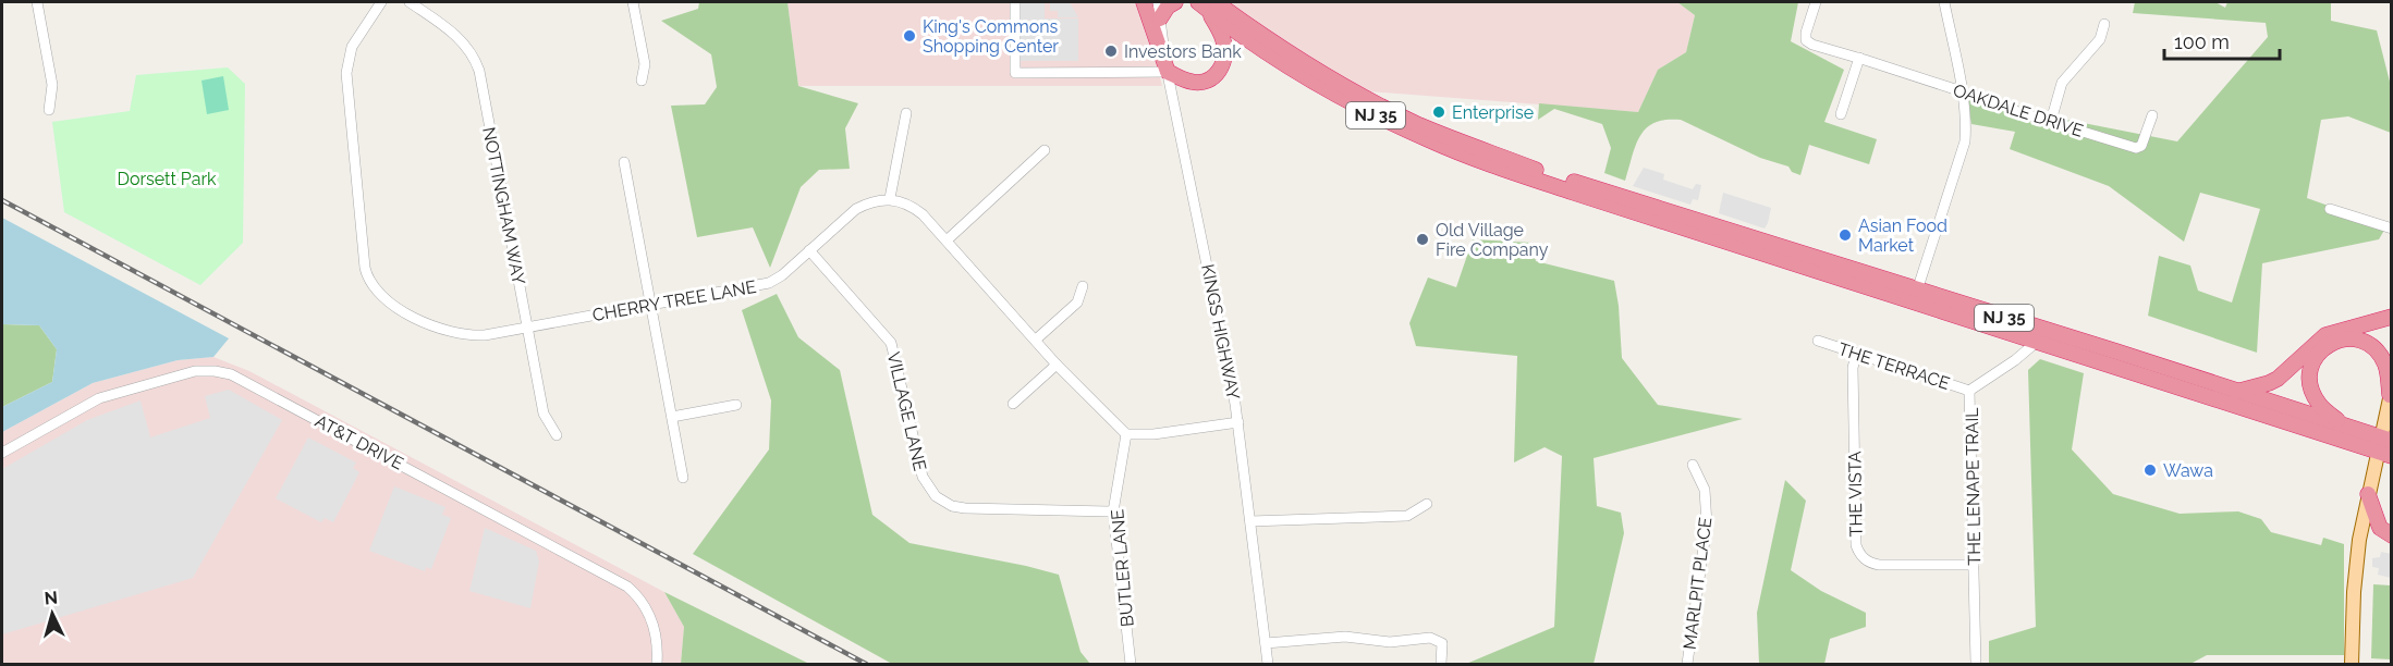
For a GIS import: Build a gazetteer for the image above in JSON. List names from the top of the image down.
{
  "streets": {
    "highway": ["NJ 35"],
    "street": [
      "OAKDALE DRIVE",
      "NOTTINGHAM WAY",
      "CHERRY TREE LANE",
      "KINGS HIGHWAY",
      "THE TERRACE",
      "VILLAGE LANE",
      "AT&T DRIVE",
      "THE LENAPE TRAIL",
      "THE VISTA",
      "BUTLER LANE",
      "MARLPIT PLACE"
    ]
  },
  "crossings": [
    ["NJ 35", "THE LENAPE TRAIL"],
    ["NOTTINGHAM WAY", "CHERRY TREE LANE"],
    ["CHERRY TREE LANE", "VILLAGE LANE"],
    ["THE TERRACE", "THE LENAPE TRAIL"],
    ["THE TERRACE", "THE VISTA"],
    ["VILLAGE LANE", "BUTLER LANE"],
    ["THE LENAPE TRAIL", "THE VISTA"]
  ],
  "parks": ["Dorsett Park"],
  "places": [
    "King's Commons Shopping Center",
    "Investors Bank",
    "Enterprise",
    "Asian Food Market",
    "Old Village Fire Company",
    "Wawa"
  ],
  "scale_bar": "100 m",
  "north": "top"
}
